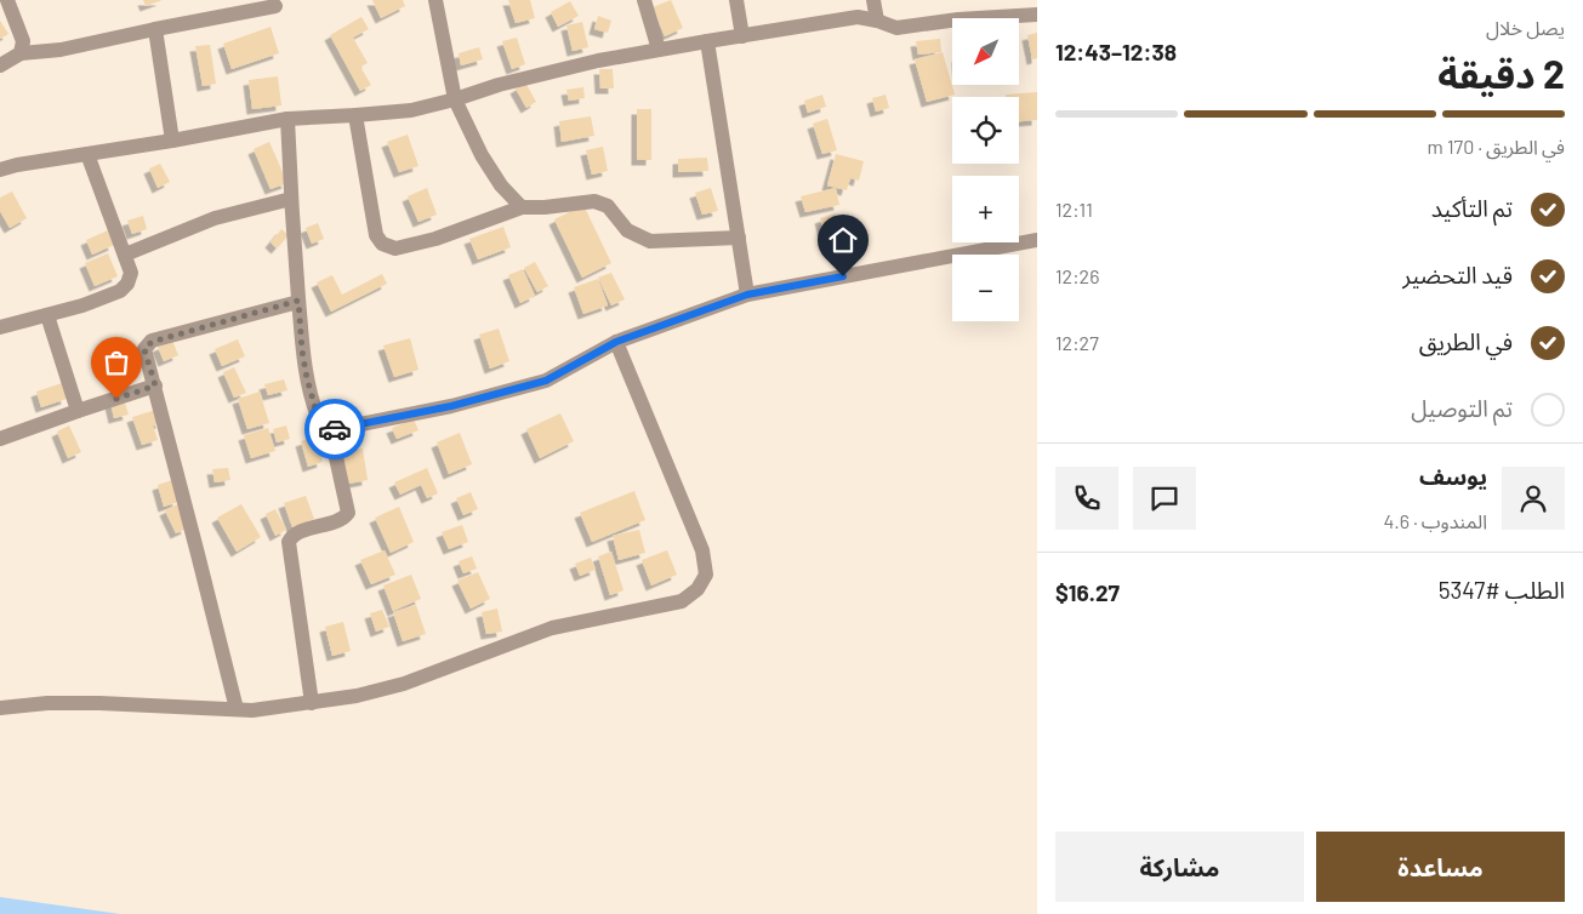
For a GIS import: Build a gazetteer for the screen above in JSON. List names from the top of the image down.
{
  "north": "bottom left",
  "page": {
    "heading": ["2 دقيقة", "يصل خلال", "12:38–12:43"],
    "panel": [
      "يوسف",
      "المندوب · 4.6",
      "الطلب #5347",
      "$16.27"
    ],
    "map_buttons": ["+", "−"],
    "bar": "في الطريق · 170 m",
    "list": [
      ["تم التأكيد", "12:11"],
      ["قيد التحضير", "12:26"],
      ["في الطريق", "12:27"],
      "تم التوصيل"
    ],
    "buttons": ["مساعدة", "مشاركة"]
  }
}
